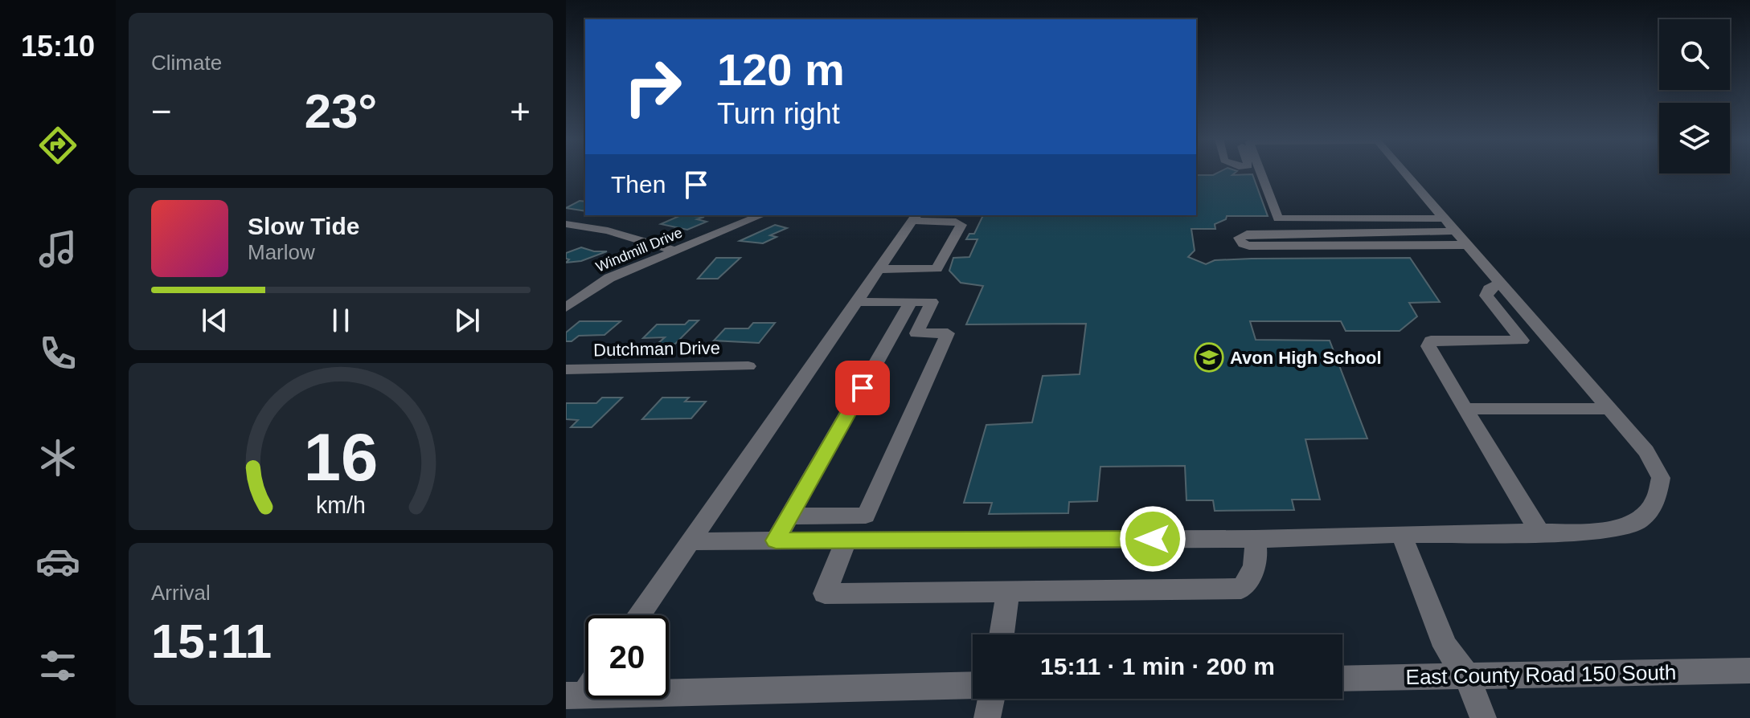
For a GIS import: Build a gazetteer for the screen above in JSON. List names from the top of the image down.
{
  "streets": {
    "street": ["Windmill Drive", "Dutchman Drive", "East County Road 150 South"]
  },
  "places": {
    "school or university": ["Avon High School"]
  },
  "page": {
    "tabs": "15:10",
    "tile": [
      "Climate",
      ["Arrival", "15:11"]
    ],
    "turn": ["120 m", "Turn right"],
    "heat": ["−", "23°", "+"],
    "then": "Then",
    "song": ["Slow Tide", "Marlow"],
    "limit": "20",
    "trip": "15:11 · 1 min · 200 m",
    "gauge": ["16", "km/h"]
  }
}
